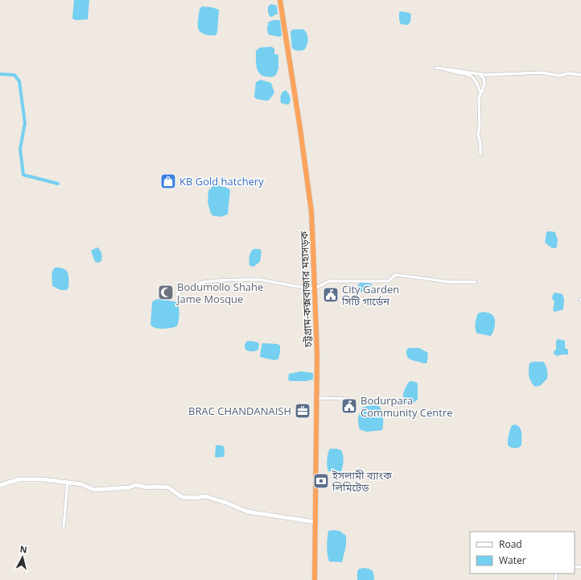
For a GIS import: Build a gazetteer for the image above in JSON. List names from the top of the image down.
{
  "streets": {
    "highway": ["চট্টগ্রাম-কক্সবাজার মহাসড়ক"]
  },
  "places": {
    "shop": ["KB Gold hatchery"],
    "mosque": ["Bodumollo Shahe Jame Mosque"],
    "public building": ["City Garden সিটি গার্ডেন", "Bodurpara Community Centre"],
    "office": ["BRAC CHANDANAISH"],
    "bank": ["ইসলামী ব্যাংক লিমিটেড"]
  },
  "legend": ["Road", "Water"],
  "north": "top"
}
